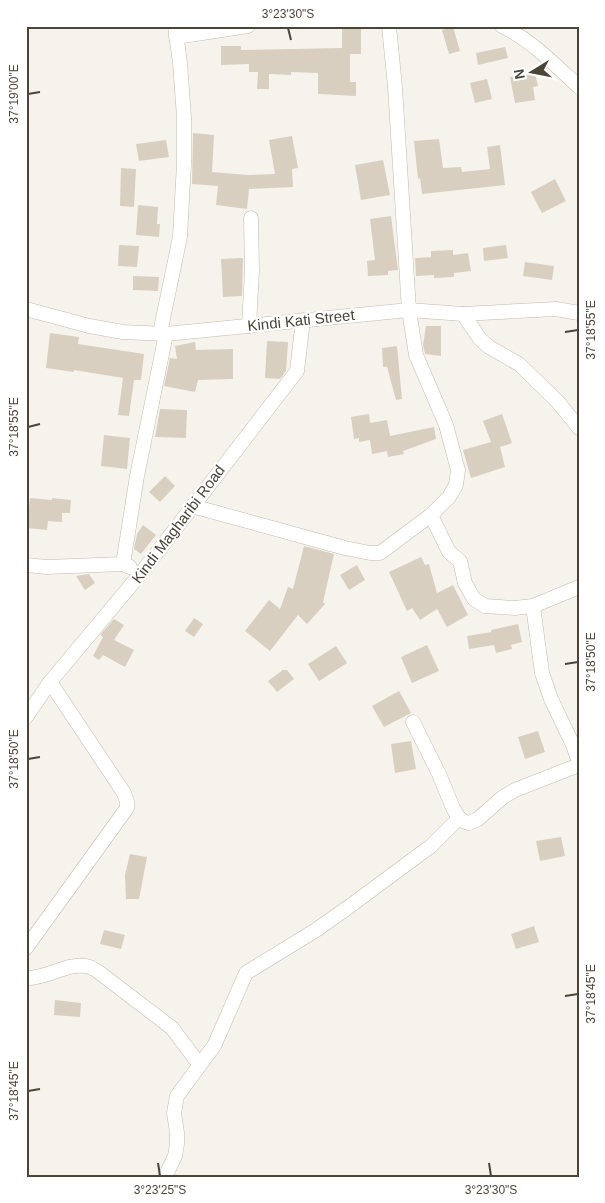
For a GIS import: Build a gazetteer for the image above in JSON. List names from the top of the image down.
{
  "streets": {
    "street": ["Kindi Kati Street", "Kindi Magharibi Road"]
  },
  "crossings": [
    ["Kindi Kati Street", "Kindi Magharibi Road"]
  ],
  "north": "left",
  "coordinates": [
    "3°23'30\"S",
    "37°19'00\"E",
    "37°18'55\"E",
    "37°18'50\"E",
    "37°18'45\"E",
    "3°23'25\"S"
  ]
}
